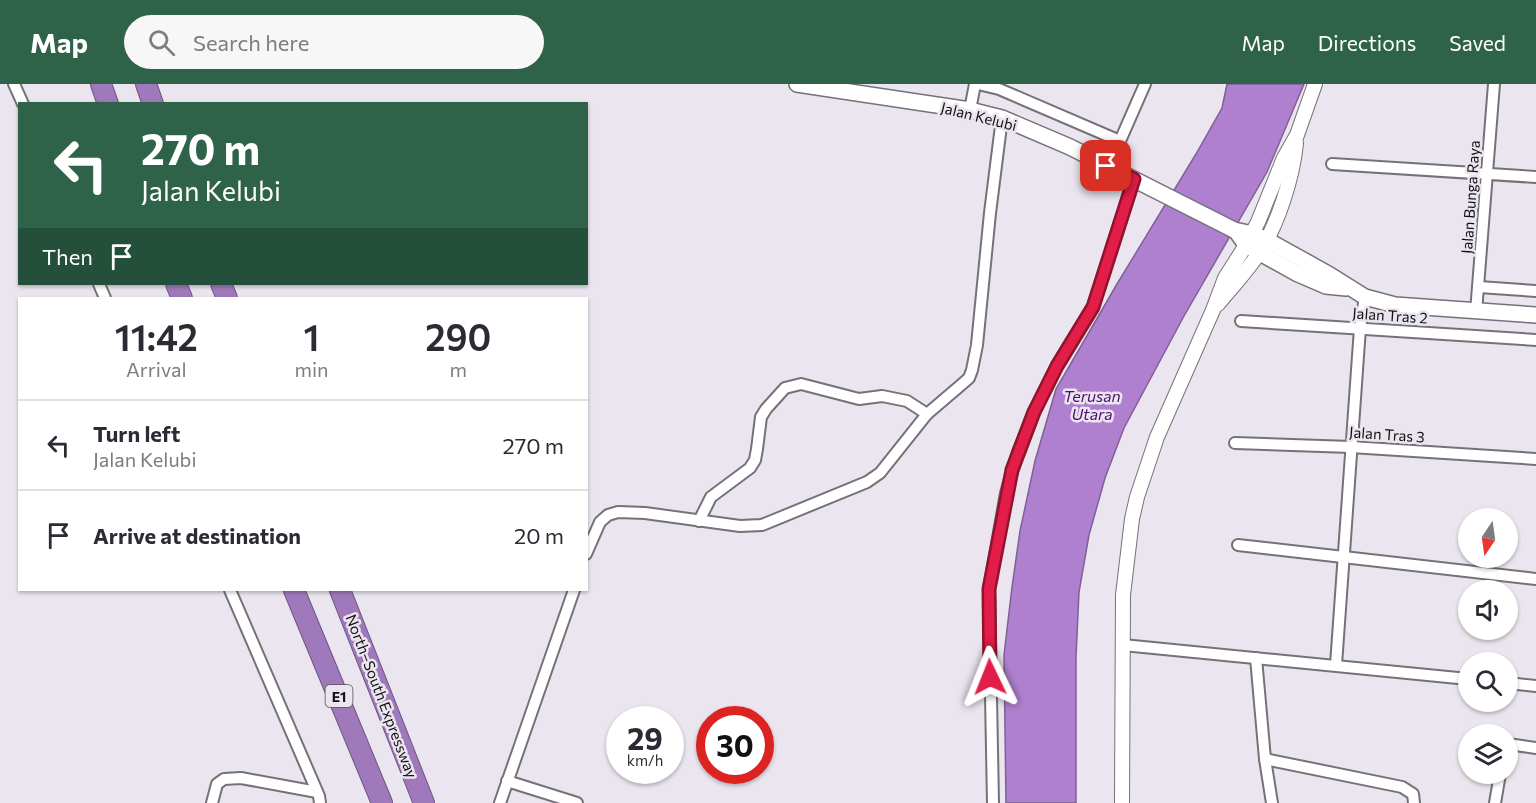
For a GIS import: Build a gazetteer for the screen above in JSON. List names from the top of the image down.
{
  "streets": {
    "highway": ["E1", "North–South Expressway"],
    "main road": ["Jalan Kelubi"],
    "street": ["Jalan Bunga Raya", "Jalan Tras 2", "Jalan Tras 3"]
  },
  "crossings": [
    ["Jalan Kelubi", "Jalan Bunga Raya"]
  ],
  "water": ["Terusan Utara"],
  "north": "bottom",
  "page": {
    "header": "Map",
    "search": "Search here",
    "nav": ["Map", "Directions", "Saved"],
    "turn": ["270 m", "Jalan Kelubi"],
    "then": "Then",
    "eta": [
      "11:42",
      "Arrival",
      "1",
      "min",
      "290",
      "m"
    ],
    "list": [
      {
        "name": "Turn left",
        "note": "Jalan Kelubi",
        "value": "270 m"
      },
      {
        "name": "Arrive at destination",
        "value": "20 m"
      }
    ],
    "speed": "29 km/h",
    "limit": "30"
  }
}
